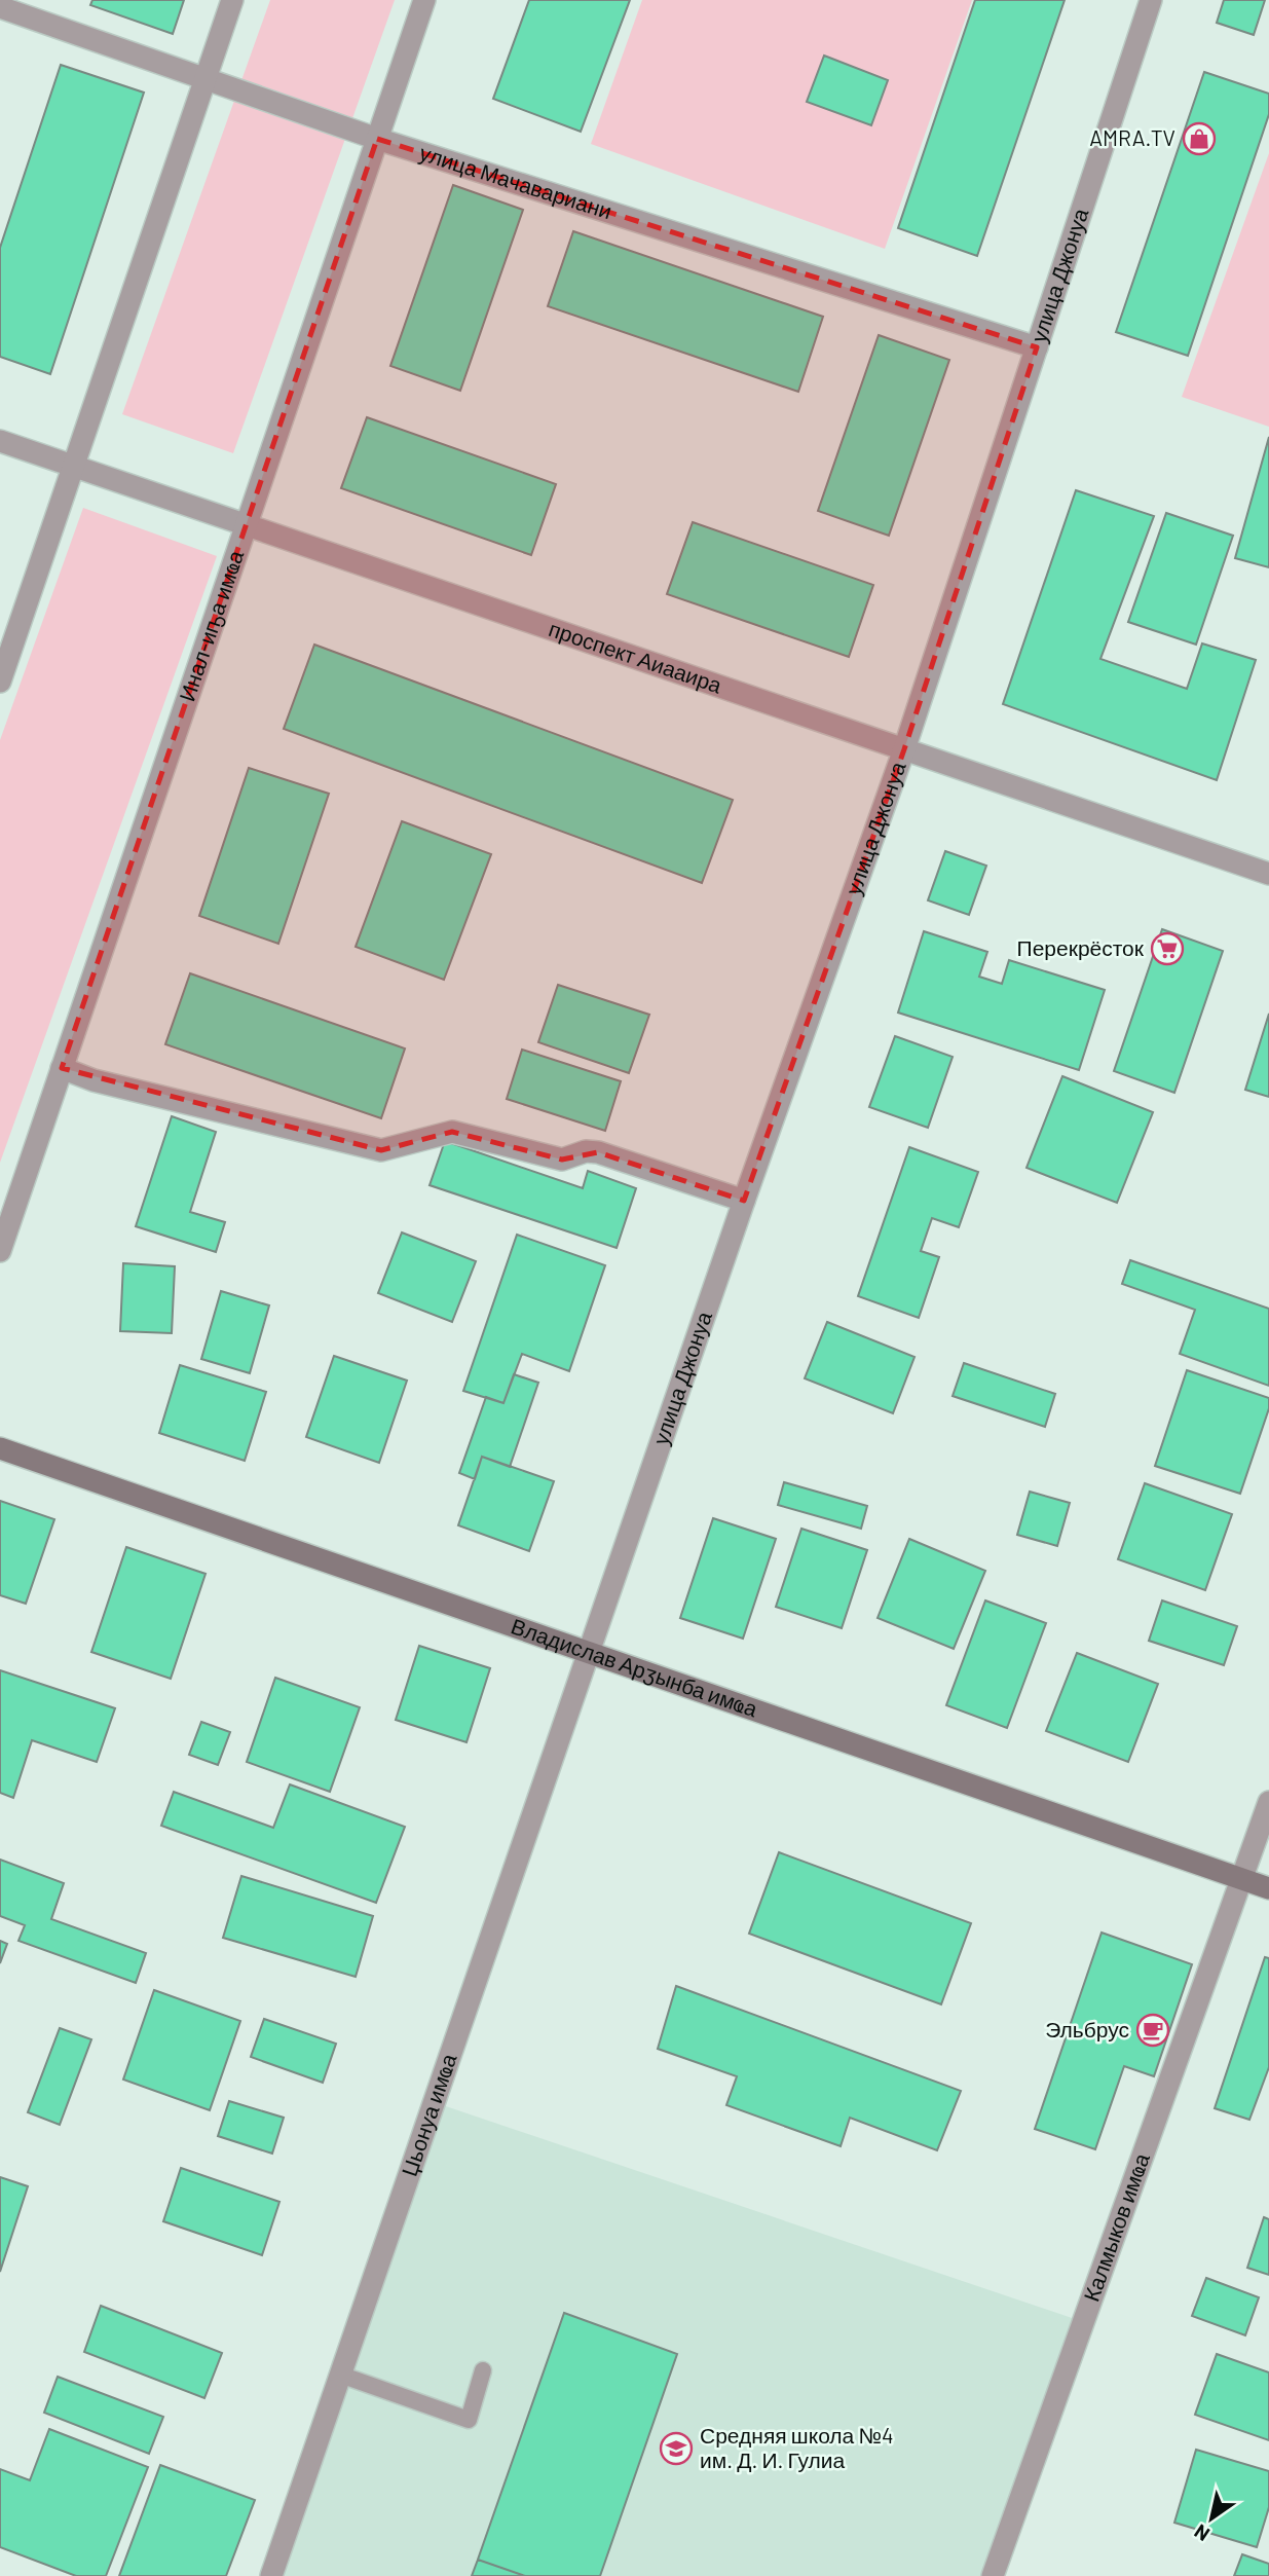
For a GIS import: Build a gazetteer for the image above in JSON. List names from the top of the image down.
{
  "streets": {
    "main road": ["Владислав Арӡынба имҩа"],
    "street": [
      "улица Мачавариани",
      "улица Джонуа",
      "Инал-иҧа имҩа",
      "проспект Аиааира",
      "Џьонуа имҩа",
      "Калмыков имҩа"
    ]
  },
  "crossings": [
    ["улица Мачавариани", "улица Джонуа"],
    ["улица Мачавариани", "Инал-иҧа имҩа"],
    ["улица Джонуа", "проспект Аиааира"],
    ["улица Джонуа", "Владислав Арӡынба имҩа"],
    ["улица Джонуа", "Џьонуа имҩа"],
    ["Инал-иҧа имҩа", "проспект Аиааира"],
    ["Владислав Арӡынба имҩа", "Џьонуа имҩа"],
    ["Владислав Арӡынба имҩа", "Калмыков имҩа"]
  ],
  "places": {
    "shop": ["AMRA.TV"],
    "supermarket": ["Перекрёсток"],
    "cafe": ["Эльбрус"],
    "school or university": ["Средняя школа №4 им. Д. И. Гулиа"]
  },
  "north": "bottom left"
}
